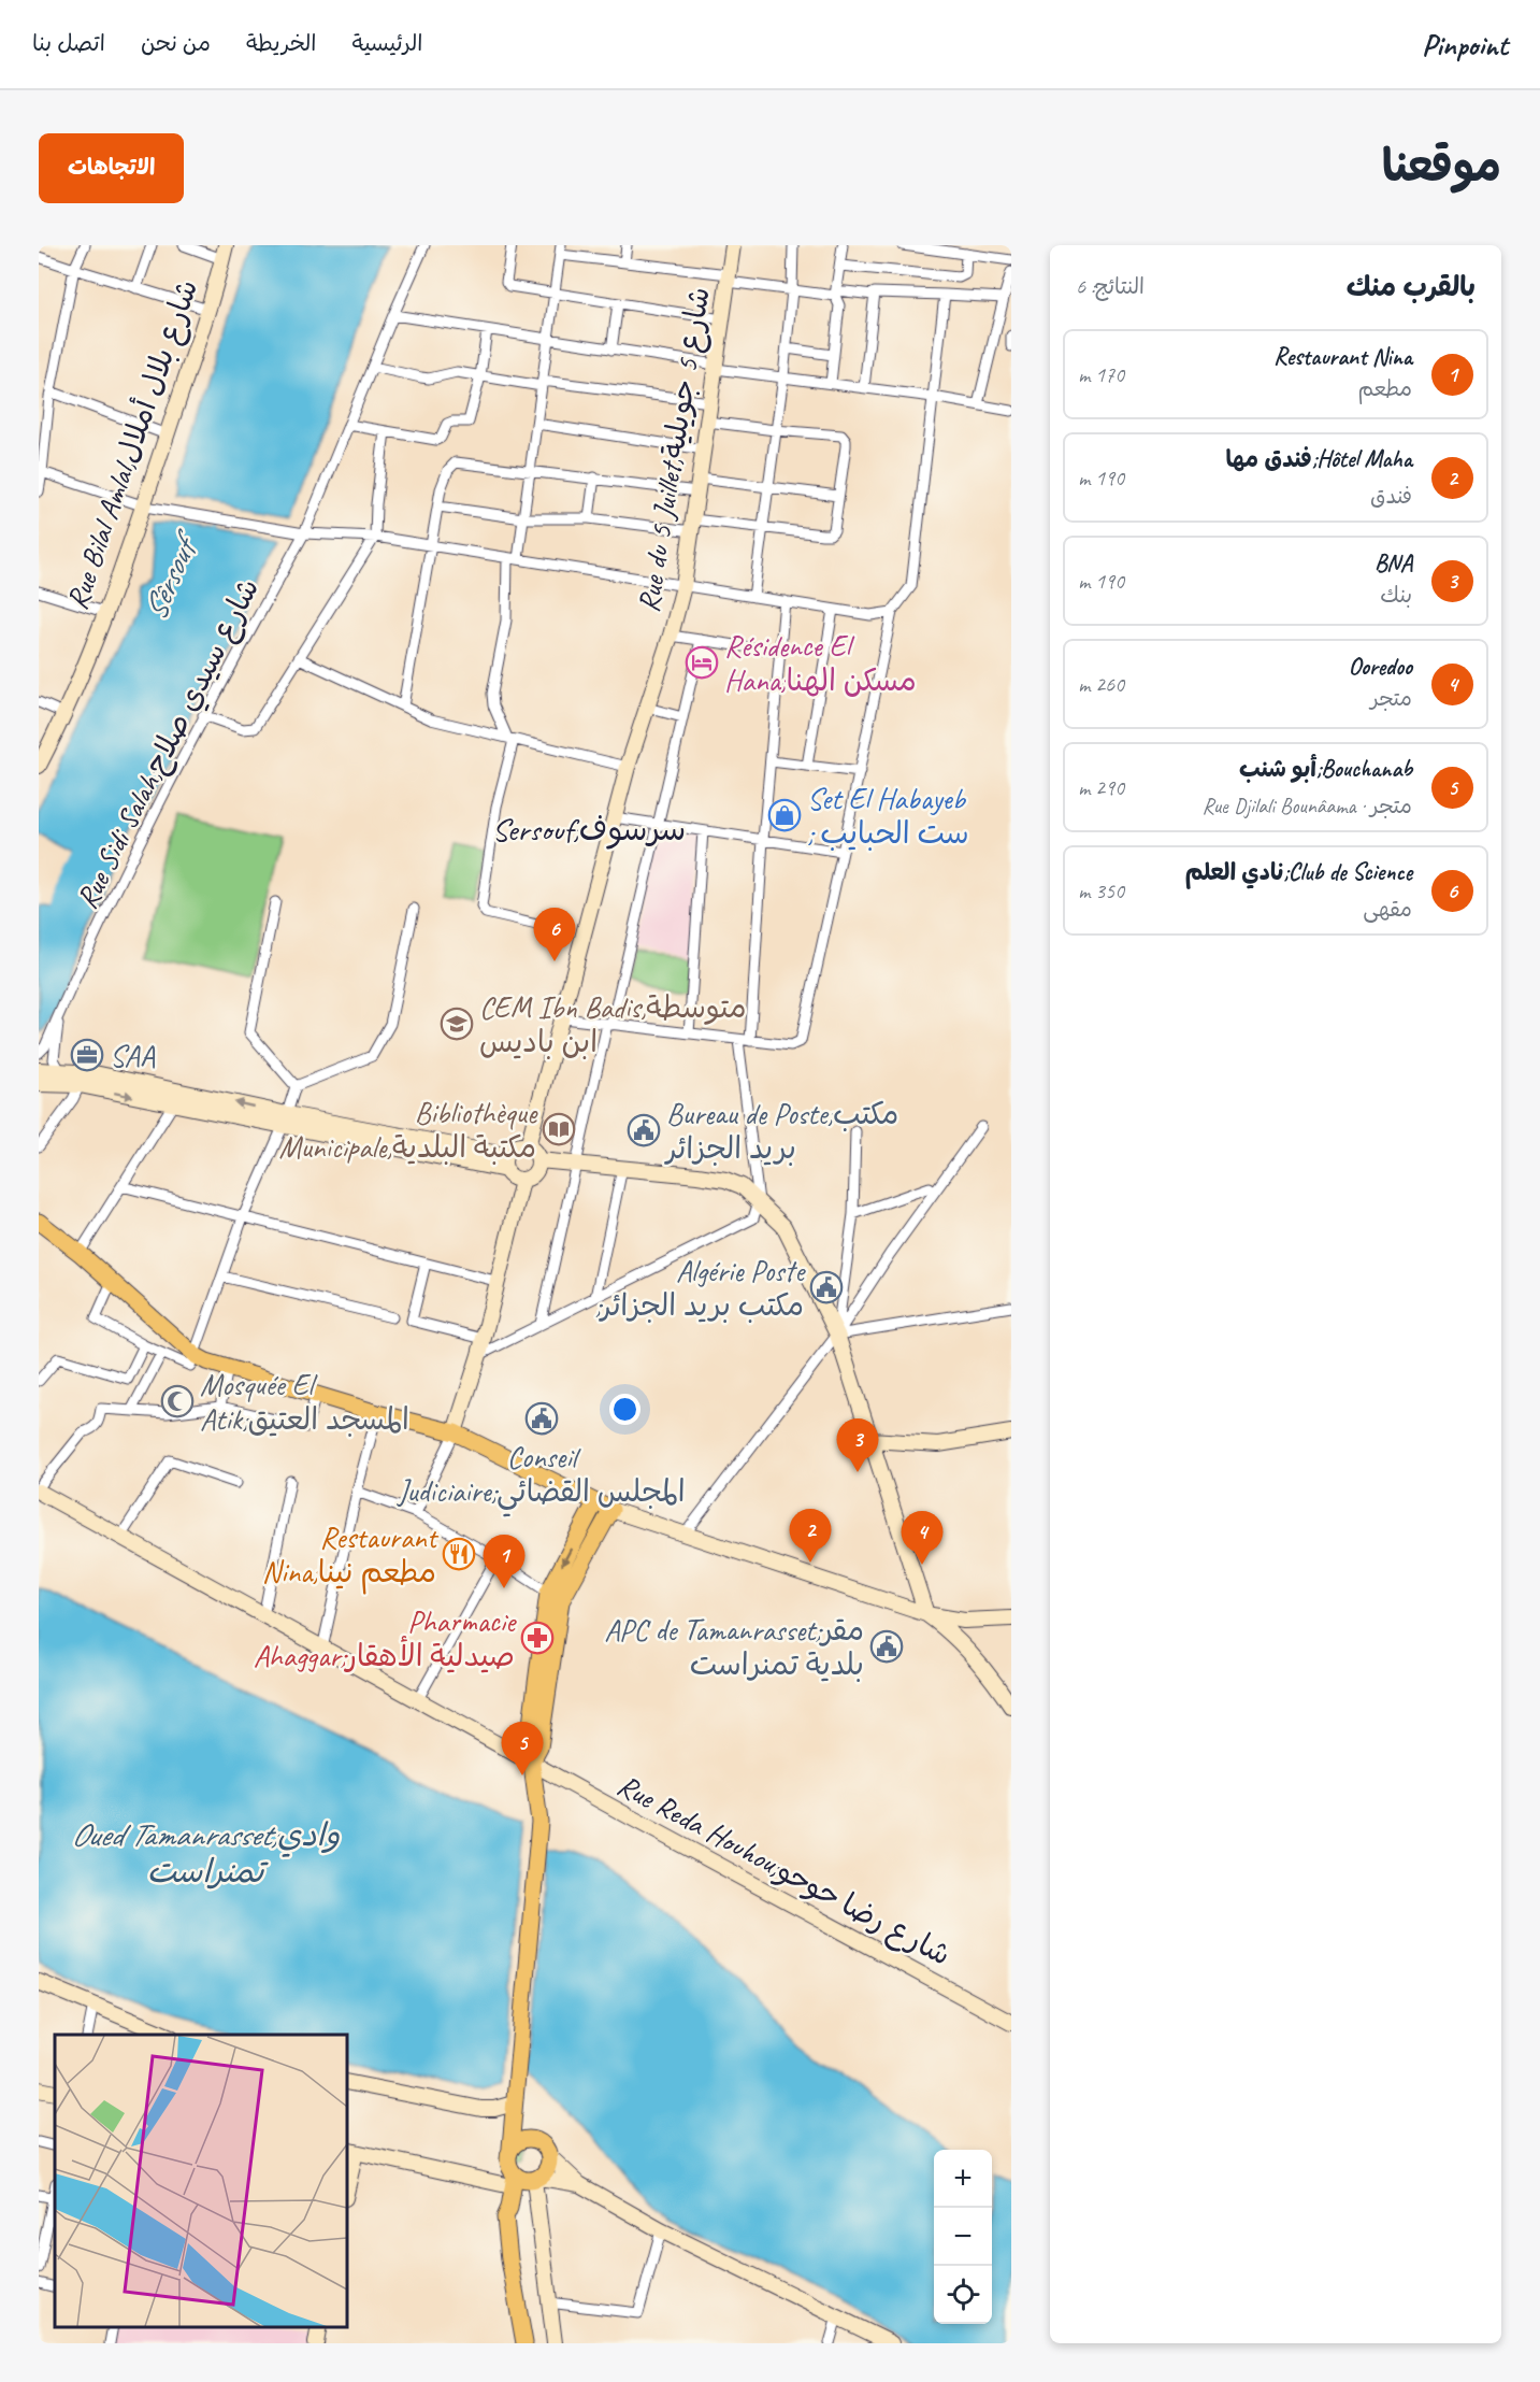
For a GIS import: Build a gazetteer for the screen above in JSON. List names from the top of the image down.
{
  "streets": {
    "street": [
      "Rue Bilal Amlal,شارع بلال أملال",
      "Rue du 5 Juillet,شارع 5 جويلية",
      "Rue Sidi Salah;شارع سيدي صلاح",
      "Rue Reda Houhou;شارع رضا حوحو"
    ]
  },
  "districts": ["Sersouf;سرسوف"],
  "water": ["Sêrsouf", "Oued Tamanrasset;وادي تمنراست"],
  "places": {
    "hotel": ["Résidence El Hana;مسكن الهنا"],
    "shop": ["Set El Habayeb ; ست الحبايب"],
    "school or university": ["CEM Ibn Badis;متوسطة ابن باديس"],
    "office": ["SAA"],
    "library": ["Bibliothèque Municipale;مكتبة البلدية"],
    "public building": [
      "Bureau de Poste;مكتب بريد الجزائر",
      "Algérie Poste ;مكتب بريد الجزائر",
      "Conseil Judiciaire;المجلس القضائي",
      "APC de Tamanrasset;مقر بلدية تمنراست"
    ],
    "mosque": ["Mosquée El Atik;المسجد العتيق"],
    "restaurant": ["Restaurant Nina;مطعم نينا"],
    "pharmacy": ["Pharmacie Ahaggar;صيدلية الأهقار"]
  },
  "page": {
    "header": "Pinpoint",
    "nav": [
      "الرئيسية",
      "الخريطة",
      "من نحن",
      "اتصل بنا"
    ],
    "title": "موقعنا",
    "buttons": "الاتجاهات",
    "heading": ["بالقرب منك", "النتائج: 6"],
    "list": [
      {
        "mark": "1",
        "name": "Restaurant Nina",
        "note": "مطعم",
        "value": "170 m"
      },
      {
        "mark": "2",
        "name": "Hôtel Maha;فندق مها",
        "note": "فندق",
        "value": "190 m"
      },
      {
        "mark": "3",
        "name": "BNA",
        "note": "بنك",
        "value": "190 m"
      },
      {
        "mark": "4",
        "name": "Ooredoo",
        "note": "متجر",
        "value": "260 m"
      },
      {
        "mark": "5",
        "name": "Bouchanab;أبو شنب",
        "note": "متجر · Rue Djilali Bounâama",
        "value": "290 m"
      },
      {
        "mark": "6",
        "name": "Club de Science;نادي العلم",
        "note": "مقهى",
        "value": "350 m"
      }
    ],
    "pins": [
      "6",
      "3",
      "2",
      "4",
      "1",
      "5"
    ],
    "map_buttons": ["+", "−"]
  }
}
